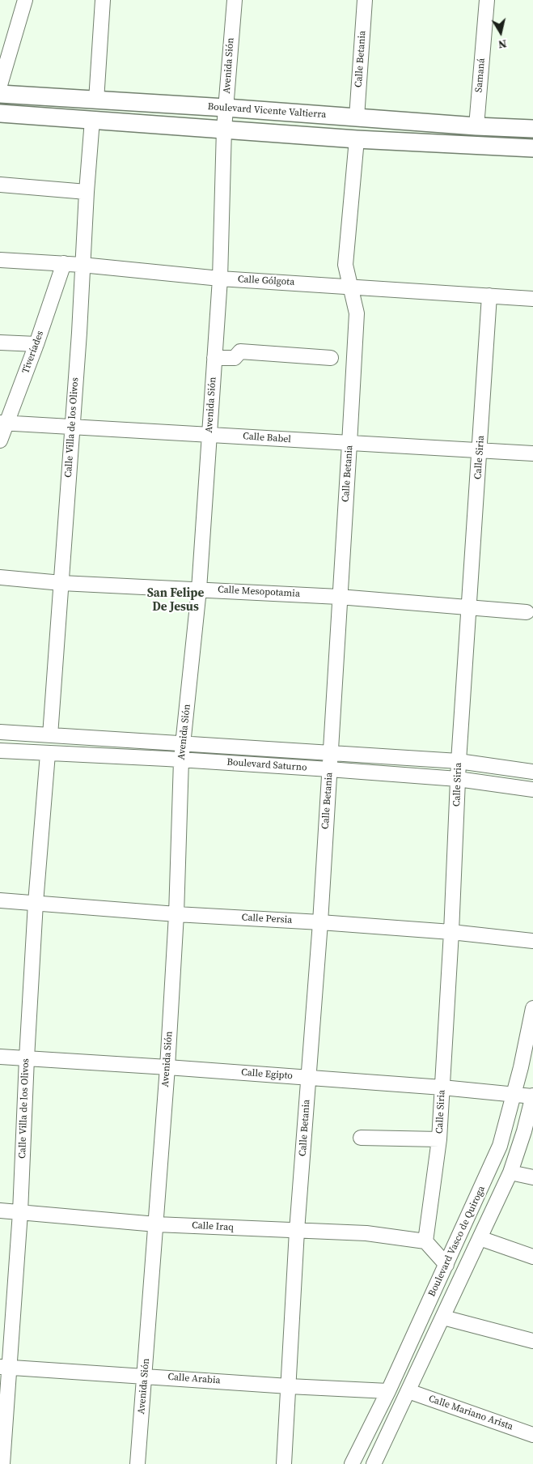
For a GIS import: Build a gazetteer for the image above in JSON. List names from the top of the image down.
{
  "streets": {
    "main road": ["Boulevard Vicente Valtierra"],
    "street": [
      "Calle Betania",
      "Avenida Sión",
      "Samaná",
      "Calle Gólgota",
      "Tiveríades",
      "Calle Villa de los Olivos",
      "Calle Babel",
      "Calle Siria",
      "Calle Mesopotamia",
      "Boulevard Saturno",
      "Calle Persia",
      "Calle Egipto",
      "Calle Iraq",
      "Boulevard Vasco de Quiroga",
      "Calle Arabia",
      "Calle Mariano Arista"
    ]
  },
  "crossings": [
    ["Calle Betania", "Boulevard Vicente Valtierra"],
    ["Calle Betania", "Calle Gólgota"],
    ["Calle Betania", "Calle Babel"],
    ["Calle Betania", "Calle Mesopotamia"],
    ["Calle Betania", "Boulevard Saturno"],
    ["Calle Betania", "Calle Persia"],
    ["Calle Betania", "Calle Egipto"],
    ["Calle Betania", "Calle Iraq"],
    ["Calle Betania", "Calle Arabia"],
    ["Avenida Sión", "Boulevard Vicente Valtierra"],
    ["Avenida Sión", "Calle Gólgota"],
    ["Avenida Sión", "Calle Babel"],
    ["Avenida Sión", "Calle Mesopotamia"],
    ["Avenida Sión", "Boulevard Saturno"],
    ["Avenida Sión", "Calle Persia"],
    ["Avenida Sión", "Calle Egipto"],
    ["Avenida Sión", "Calle Iraq"],
    ["Avenida Sión", "Calle Arabia"],
    ["Samaná", "Boulevard Vicente Valtierra"],
    ["Calle Gólgota", "Tiveríades"],
    ["Calle Gólgota", "Calle Villa de los Olivos"],
    ["Calle Gólgota", "Calle Siria"],
    ["Tiveríades", "Calle Babel"],
    ["Calle Villa de los Olivos", "Calle Babel"],
    ["Calle Villa de los Olivos", "Calle Mesopotamia"],
    ["Calle Villa de los Olivos", "Boulevard Saturno"],
    ["Calle Villa de los Olivos", "Calle Persia"],
    ["Calle Villa de los Olivos", "Calle Egipto"],
    ["Calle Villa de los Olivos", "Calle Iraq"],
    ["Calle Villa de los Olivos", "Calle Arabia"],
    ["Calle Babel", "Calle Siria"],
    ["Calle Siria", "Calle Mesopotamia"],
    ["Calle Siria", "Boulevard Saturno"],
    ["Calle Siria", "Calle Persia"],
    ["Calle Siria", "Calle Egipto"],
    ["Calle Siria", "Calle Iraq"],
    ["Calle Egipto", "Boulevard Vasco de Quiroga"],
    ["Boulevard Vasco de Quiroga", "Calle Arabia"],
    ["Boulevard Vasco de Quiroga", "Calle Mariano Arista"]
  ],
  "districts": ["San Felipe De Jesus"],
  "north": "bottom"
}
